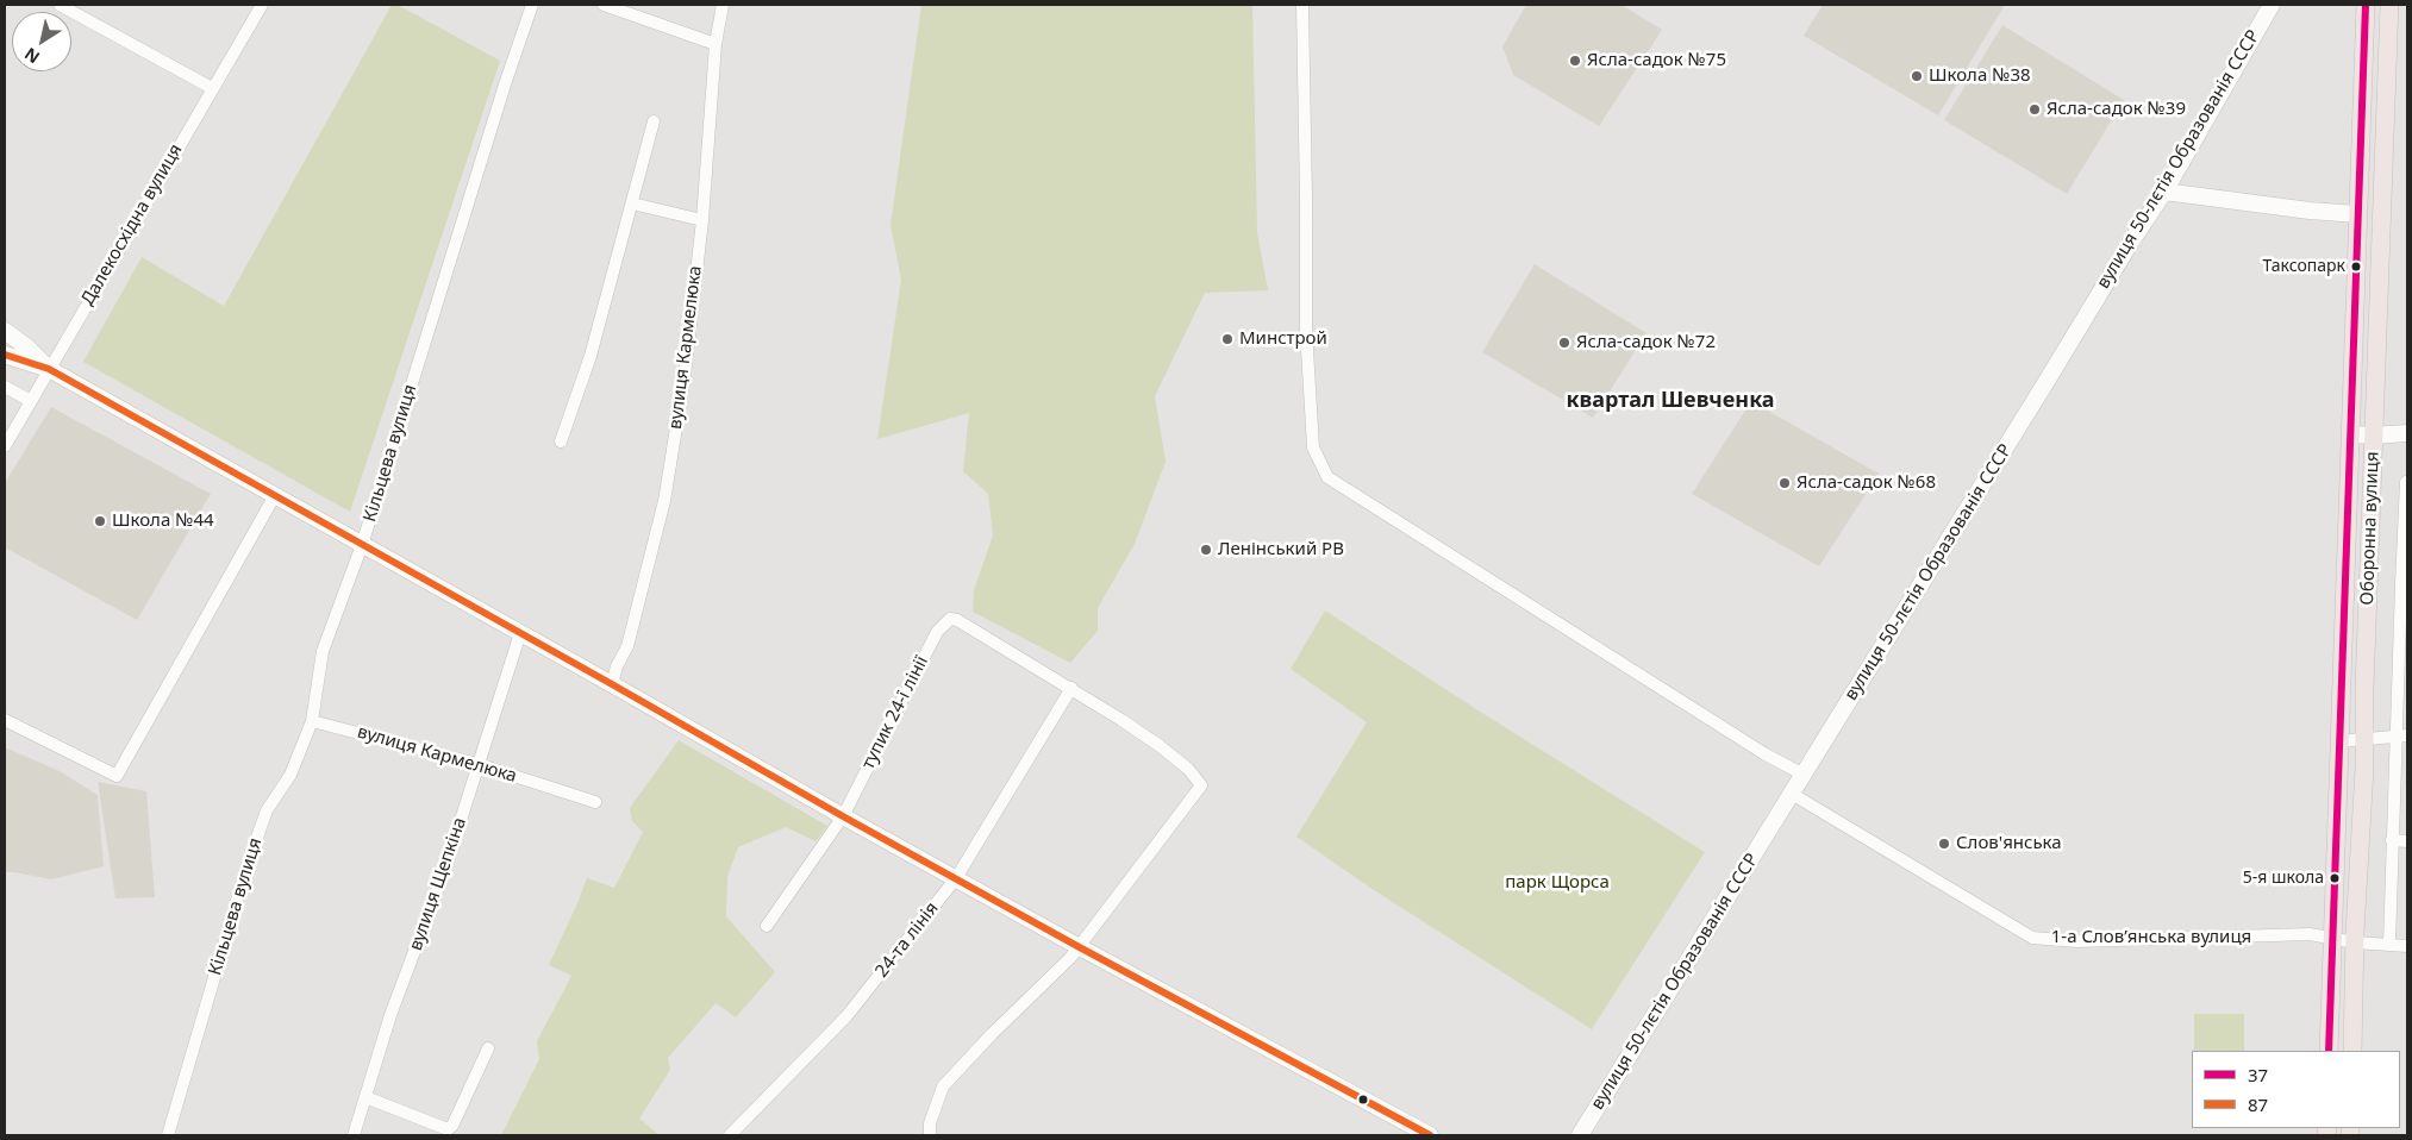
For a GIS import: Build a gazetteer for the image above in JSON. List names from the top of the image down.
{
  "streets": {
    "main road": ["вулиця 50-лєтія Образованія СССР", "Оборонна вулиця"],
    "street": [
      "Далекосхідна вулиця",
      "вулиця Кармелюка",
      "Кільцева вулиця",
      "тупик 24-ї лінії",
      "вулиця Щепкіна",
      "1-а Слов’янська вулиця",
      "24-та лінія"
    ]
  },
  "crossings": [
    ["вулиця 50-лєтія Образованія СССР", "1-а Слов’янська вулиця"],
    ["вулиця Кармелюка", "Кільцева вулиця"],
    ["вулиця Кармелюка", "вулиця Щепкіна"],
    ["Оборонна вулиця", "1-а Слов’янська вулиця"],
    ["тупик 24-ї лінії", "24-та лінія"]
  ],
  "districts": ["квартал Шевченка"],
  "parks": ["парк Щорса"],
  "places": [
    "Ясла-садок №75",
    "Школа №38",
    "Ясла-садок №39",
    "Таксопарк",
    "Минстрой",
    "Ясла-садок №72",
    "Ясла-садок №68",
    "Школа №44",
    "Ленінський РВ",
    "Слов'янська",
    "5-я школа"
  ],
  "lines": ["transit line 37", "transit line 87"],
  "legend": ["37", "87"],
  "north": "bottom left"
}
